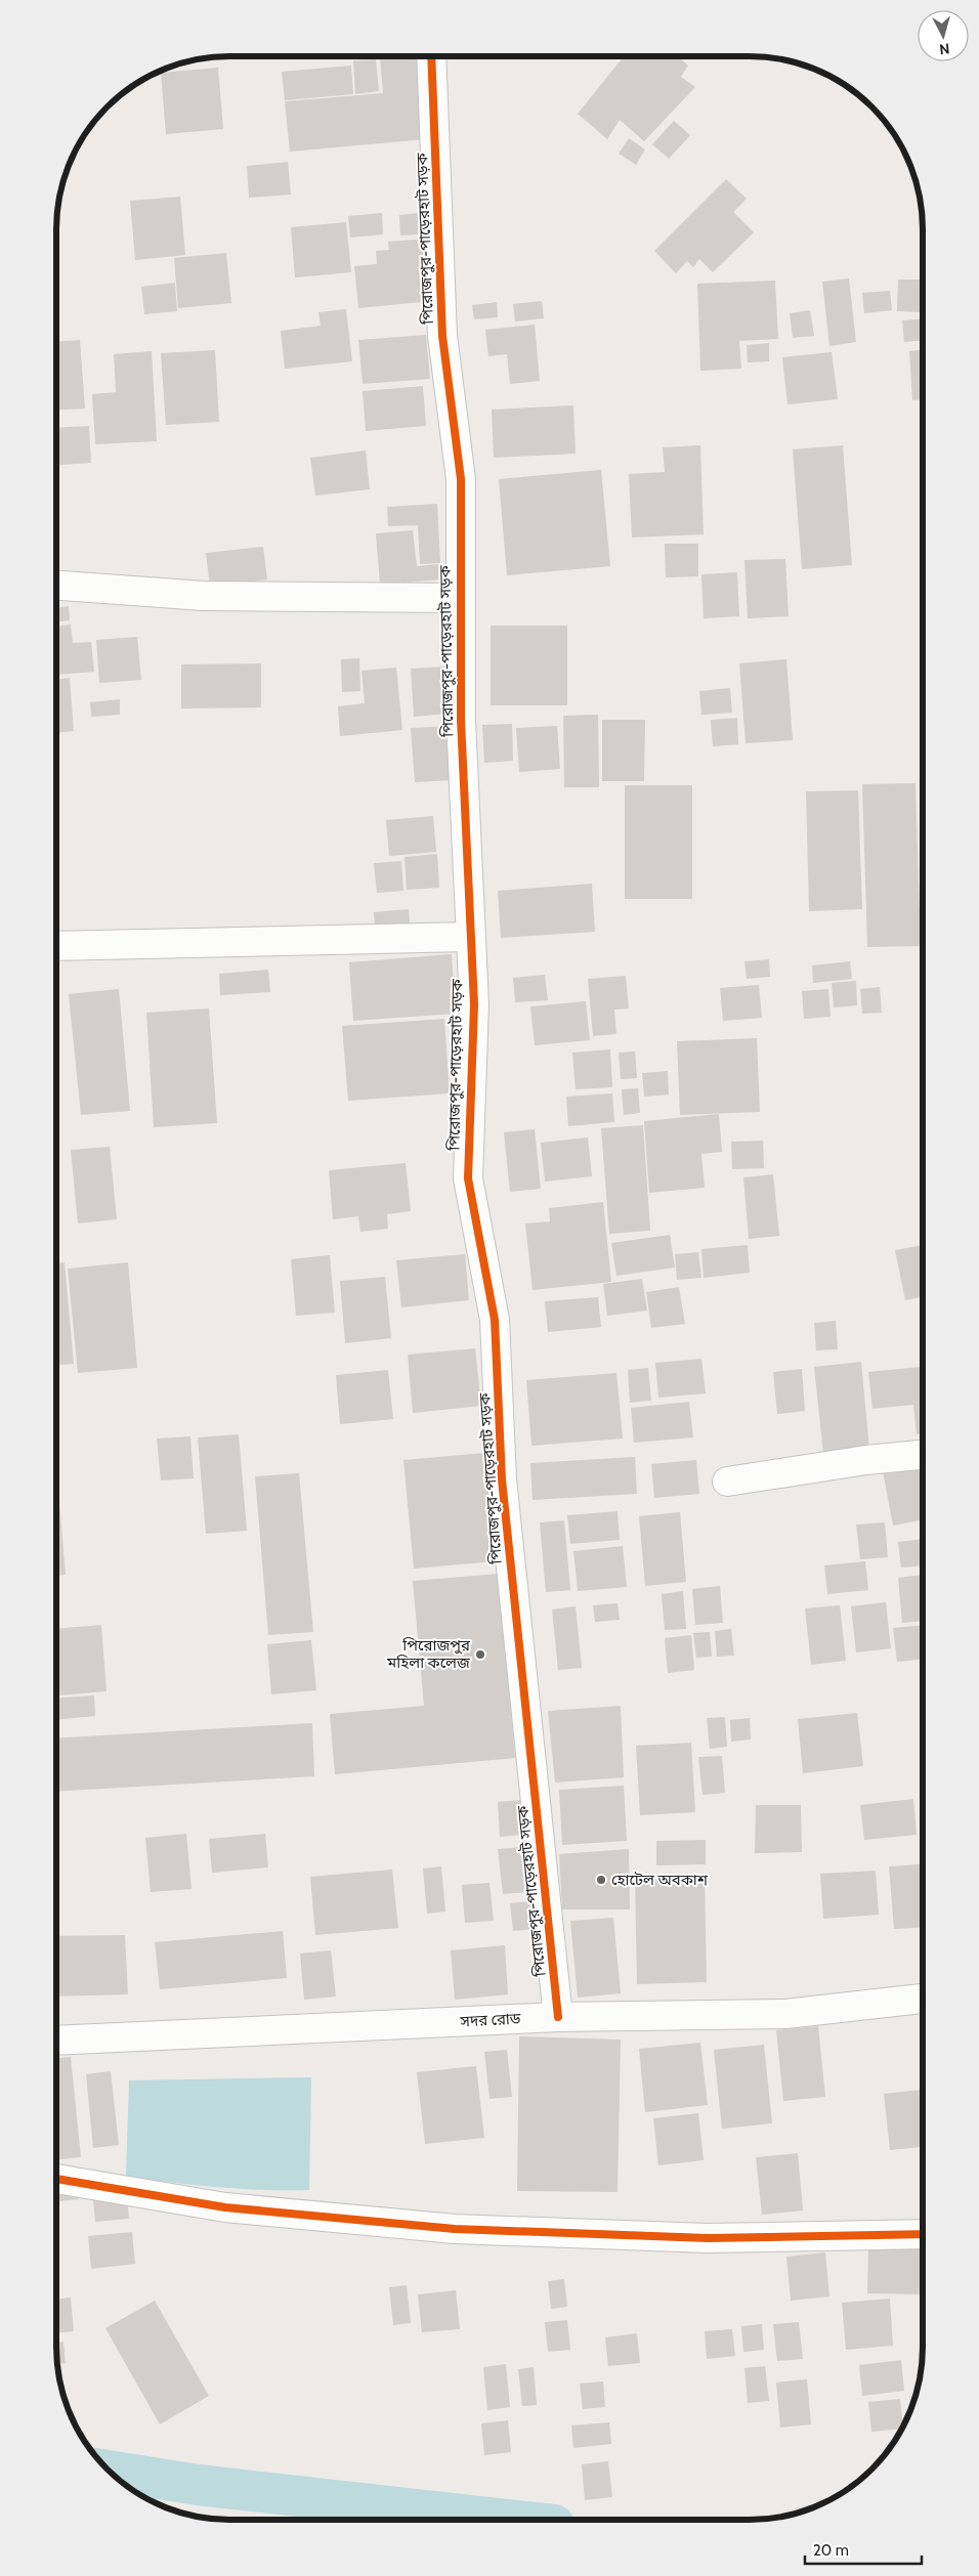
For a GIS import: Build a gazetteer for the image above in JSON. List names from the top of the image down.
{
  "streets": {
    "street": ["পিরোজপুর-পাড়েরহাট সড়ক", "সদর রোড"]
  },
  "crossings": [
    ["পিরোজপুর-পাড়েরহাট সড়ক", "সদর রোড"]
  ],
  "places": ["পিরোজপুর মহিলা কলেজ", "হোটেল অবকাশ"],
  "scale_bar": "20 m",
  "north": "bottom"
}
